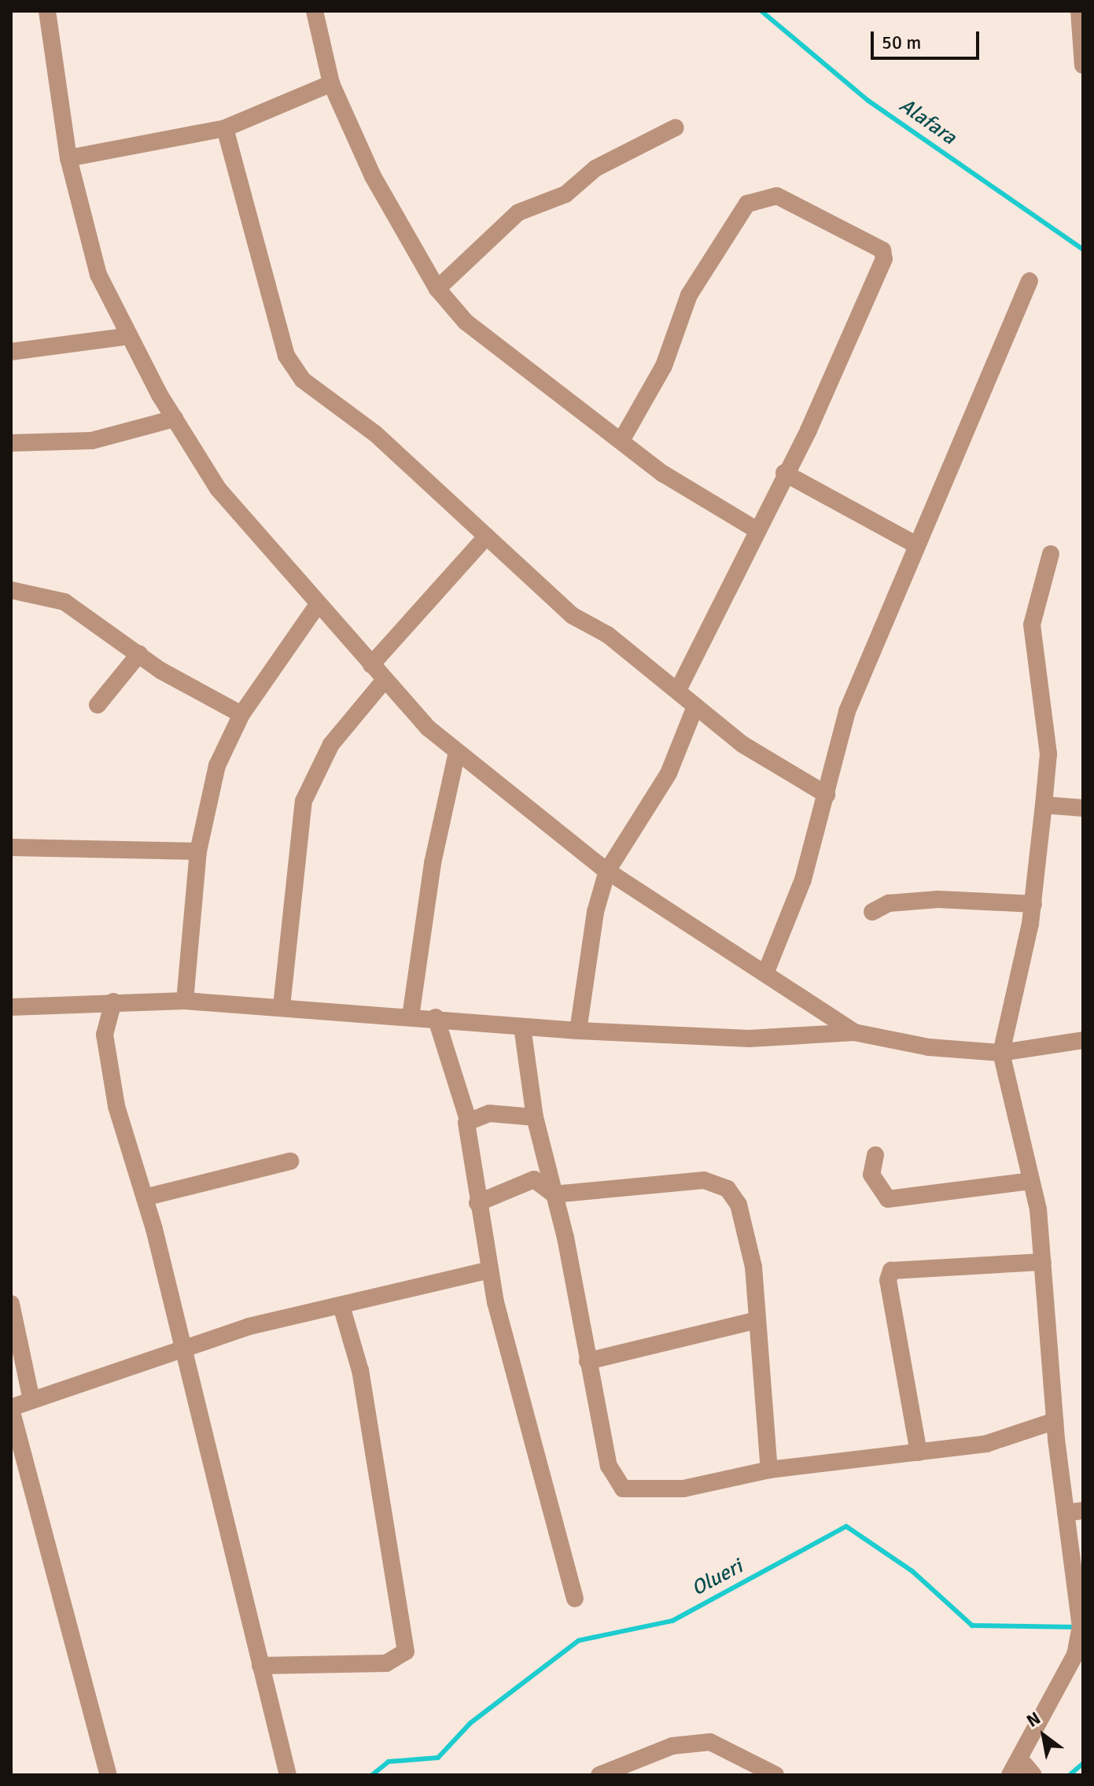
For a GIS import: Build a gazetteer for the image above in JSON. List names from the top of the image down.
{
  "water": ["Alafara", "Olueri"],
  "scale_bar": "50 m",
  "north": "top left"
}
